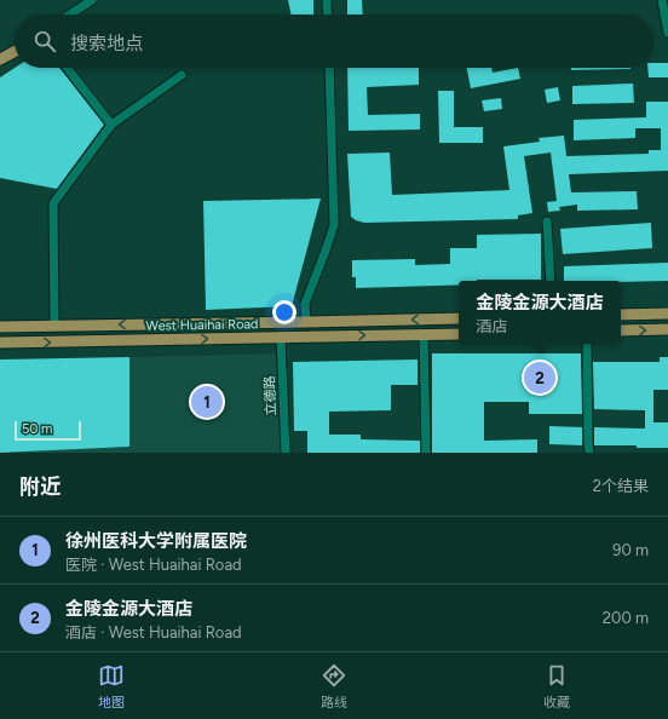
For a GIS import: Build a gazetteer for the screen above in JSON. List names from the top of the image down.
{
  "streets": {
    "main road": ["West Huaihai Road"],
    "street": ["立德路"]
  },
  "crossings": [
    ["West Huaihai Road", "立德路"]
  ],
  "scale_bar": "50 m",
  "page": {
    "search": "搜索地点",
    "popup": ["金陵金源大酒店", "酒店"],
    "pins": ["2", "1"],
    "scale": "50 m",
    "heading": ["附近", "2个结果"],
    "list": [
      {
        "mark": "1",
        "name": "徐州医科大学附属医院",
        "note": "医院 · West Huaihai Road",
        "value": "90 m"
      },
      {
        "mark": "2",
        "name": "金陵金源大酒店",
        "note": "酒店 · West Huaihai Road",
        "value": "200 m"
      }
    ],
    "nav": ["地图", "路线", "收藏"]
  }
}
